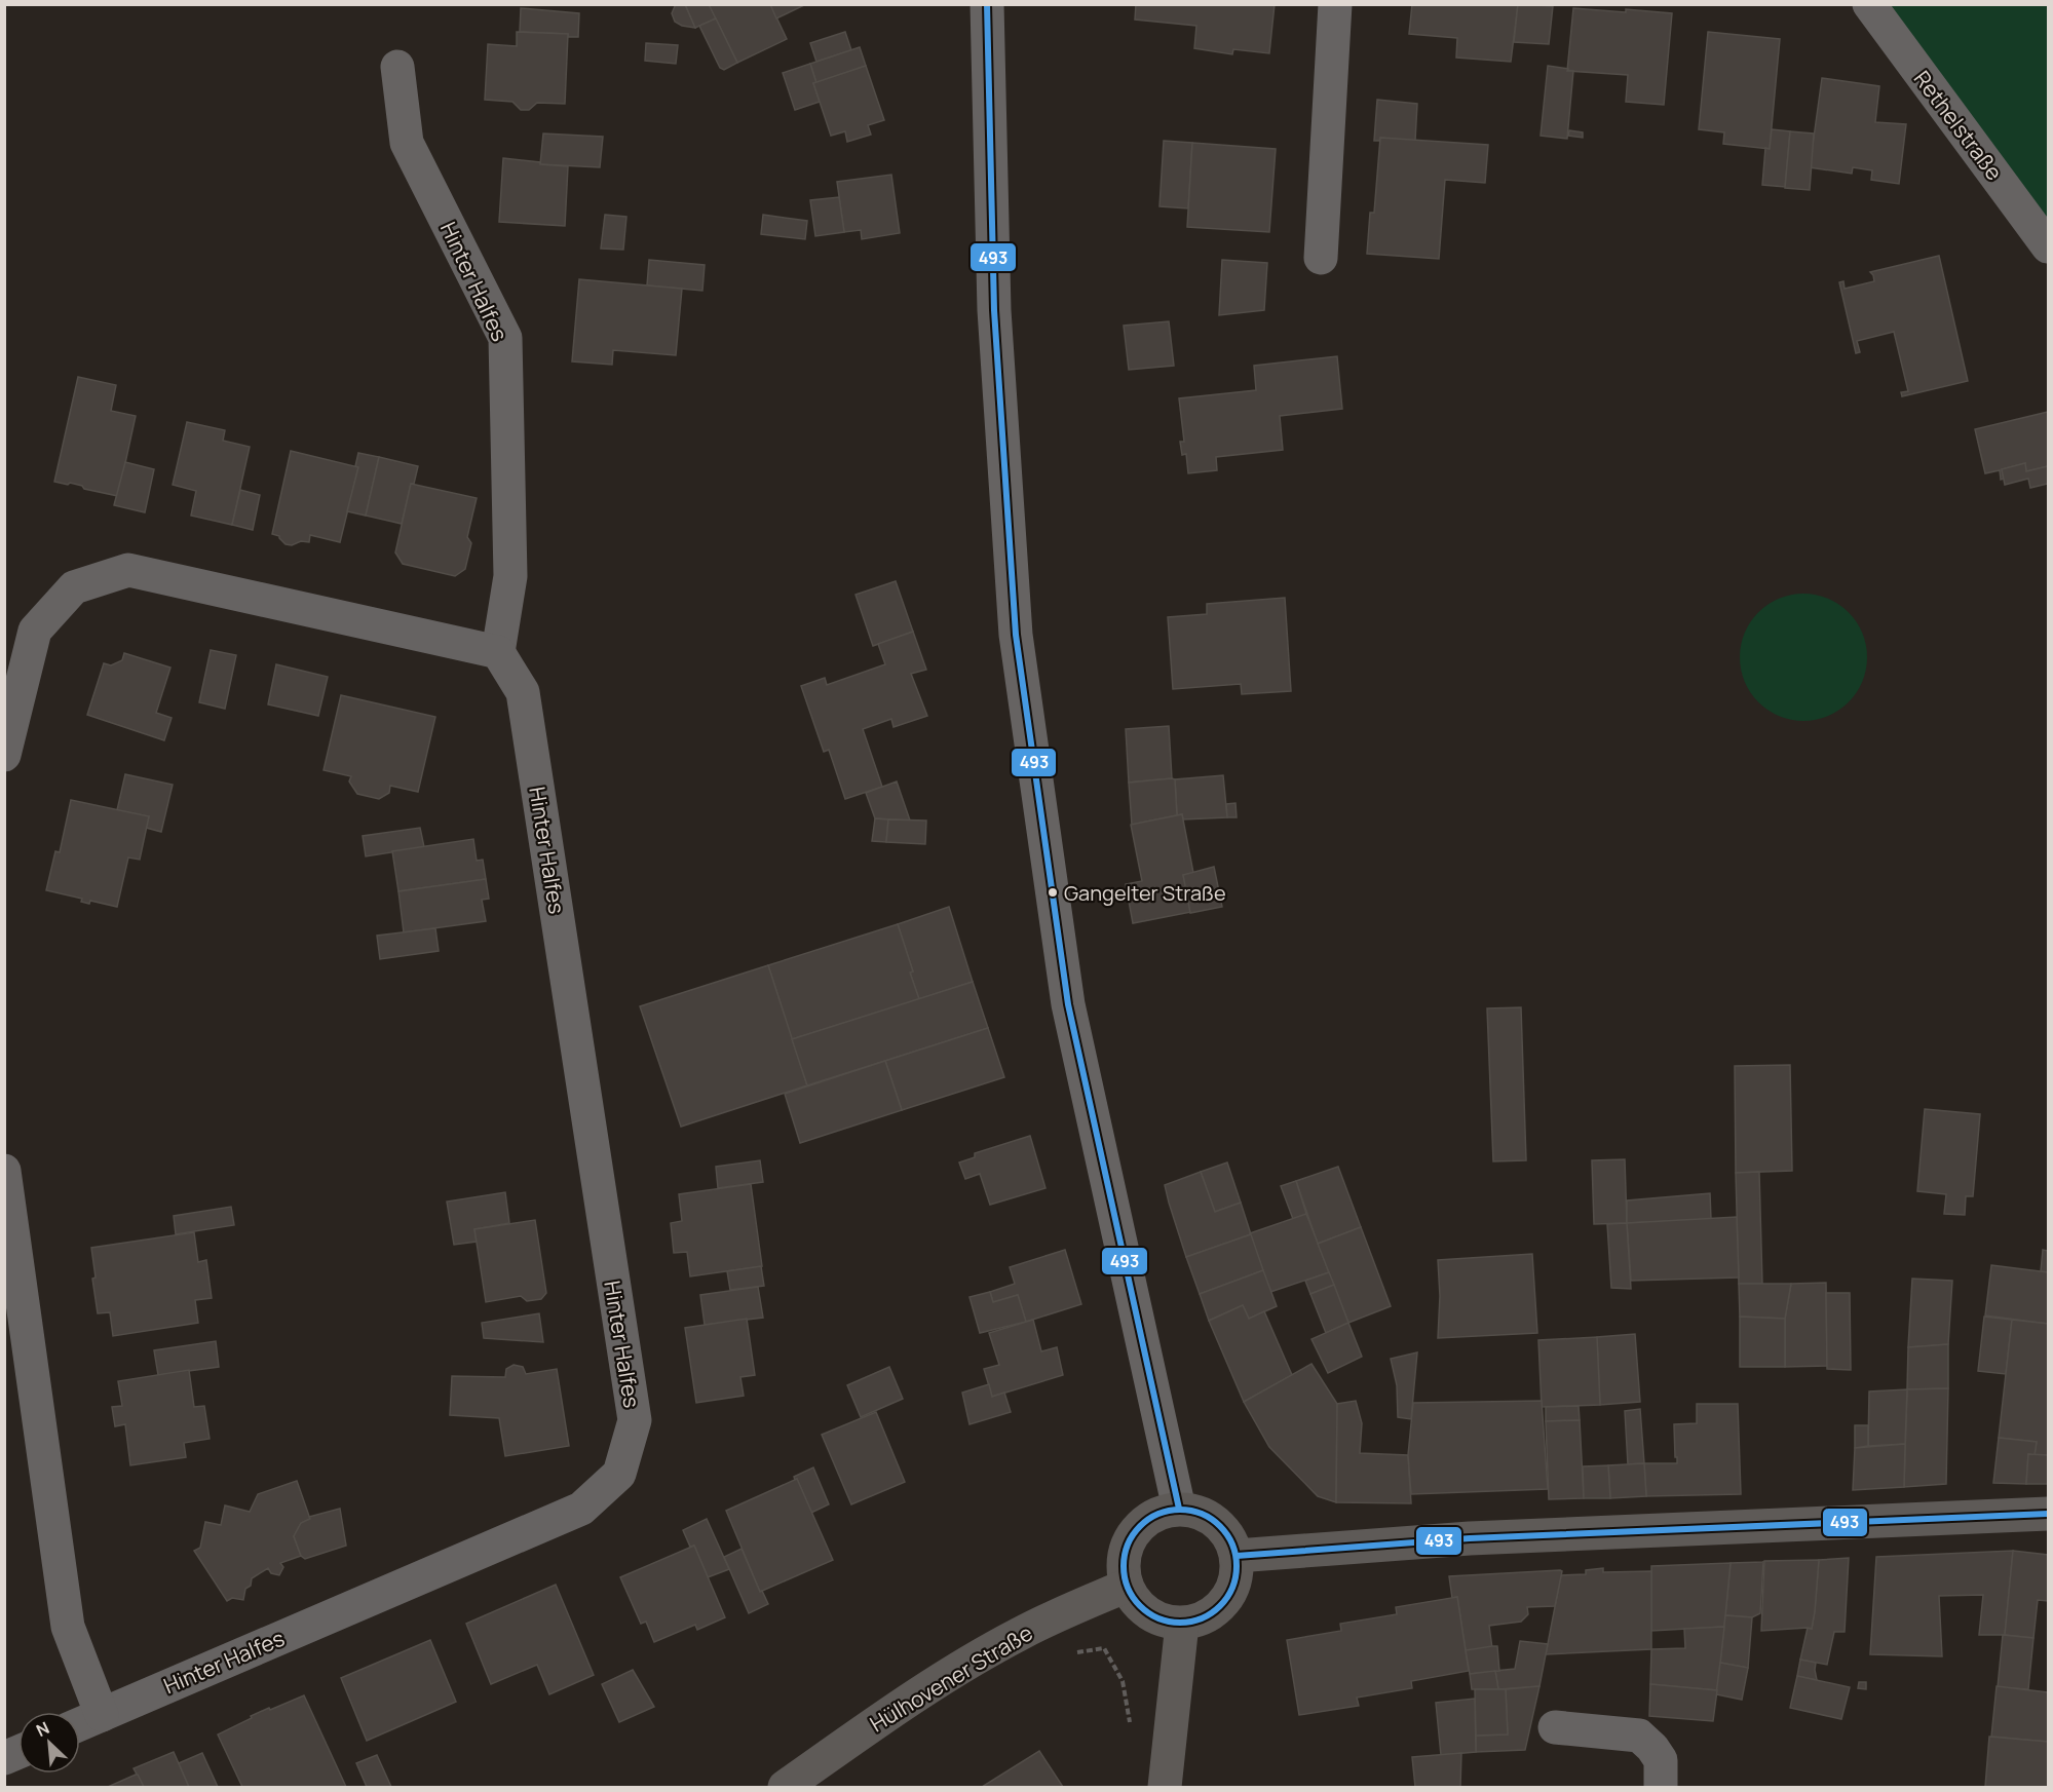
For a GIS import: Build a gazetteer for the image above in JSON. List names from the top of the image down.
{
  "streets": {
    "main road": ["Hülhovener Straße"],
    "street": ["Rethelstraße", "Hinter Halfes"]
  },
  "places": ["Gangelter Straße"],
  "lines": ["transit line 493"],
  "north": "top left"
}
